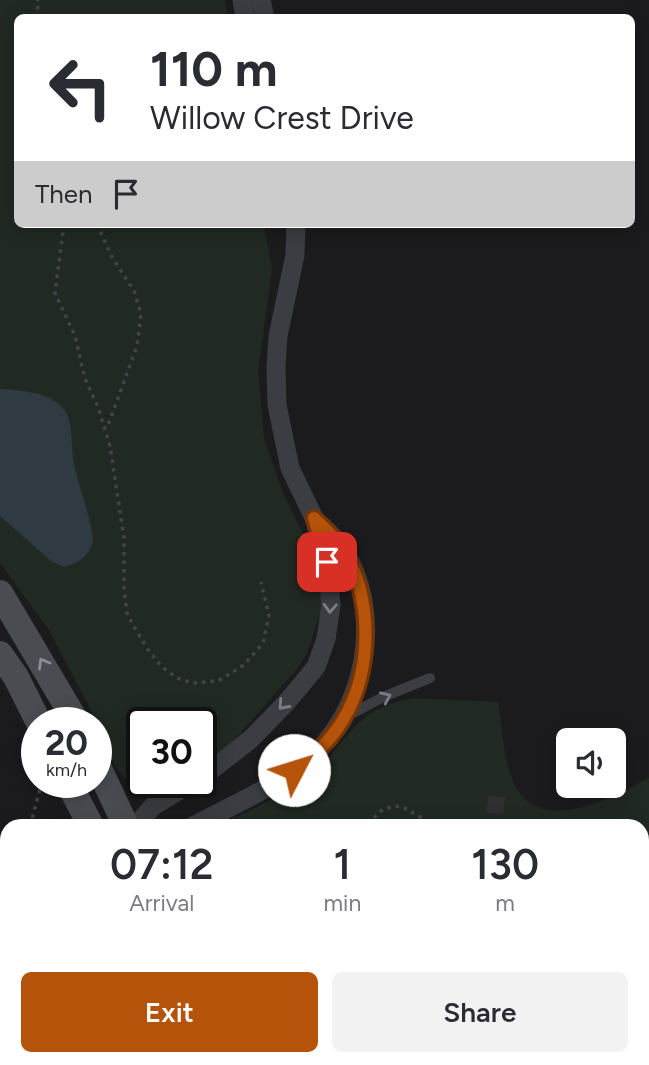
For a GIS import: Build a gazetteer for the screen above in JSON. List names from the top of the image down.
{
  "page": {
    "turn": ["110 m", "Willow Crest Drive"],
    "then": "Then",
    "speed": "20 km/h",
    "limit": "30",
    "eta": [
      "07:12",
      "Arrival",
      "1",
      "min",
      "130",
      "m"
    ],
    "buttons": ["Exit", "Share"]
  }
}
